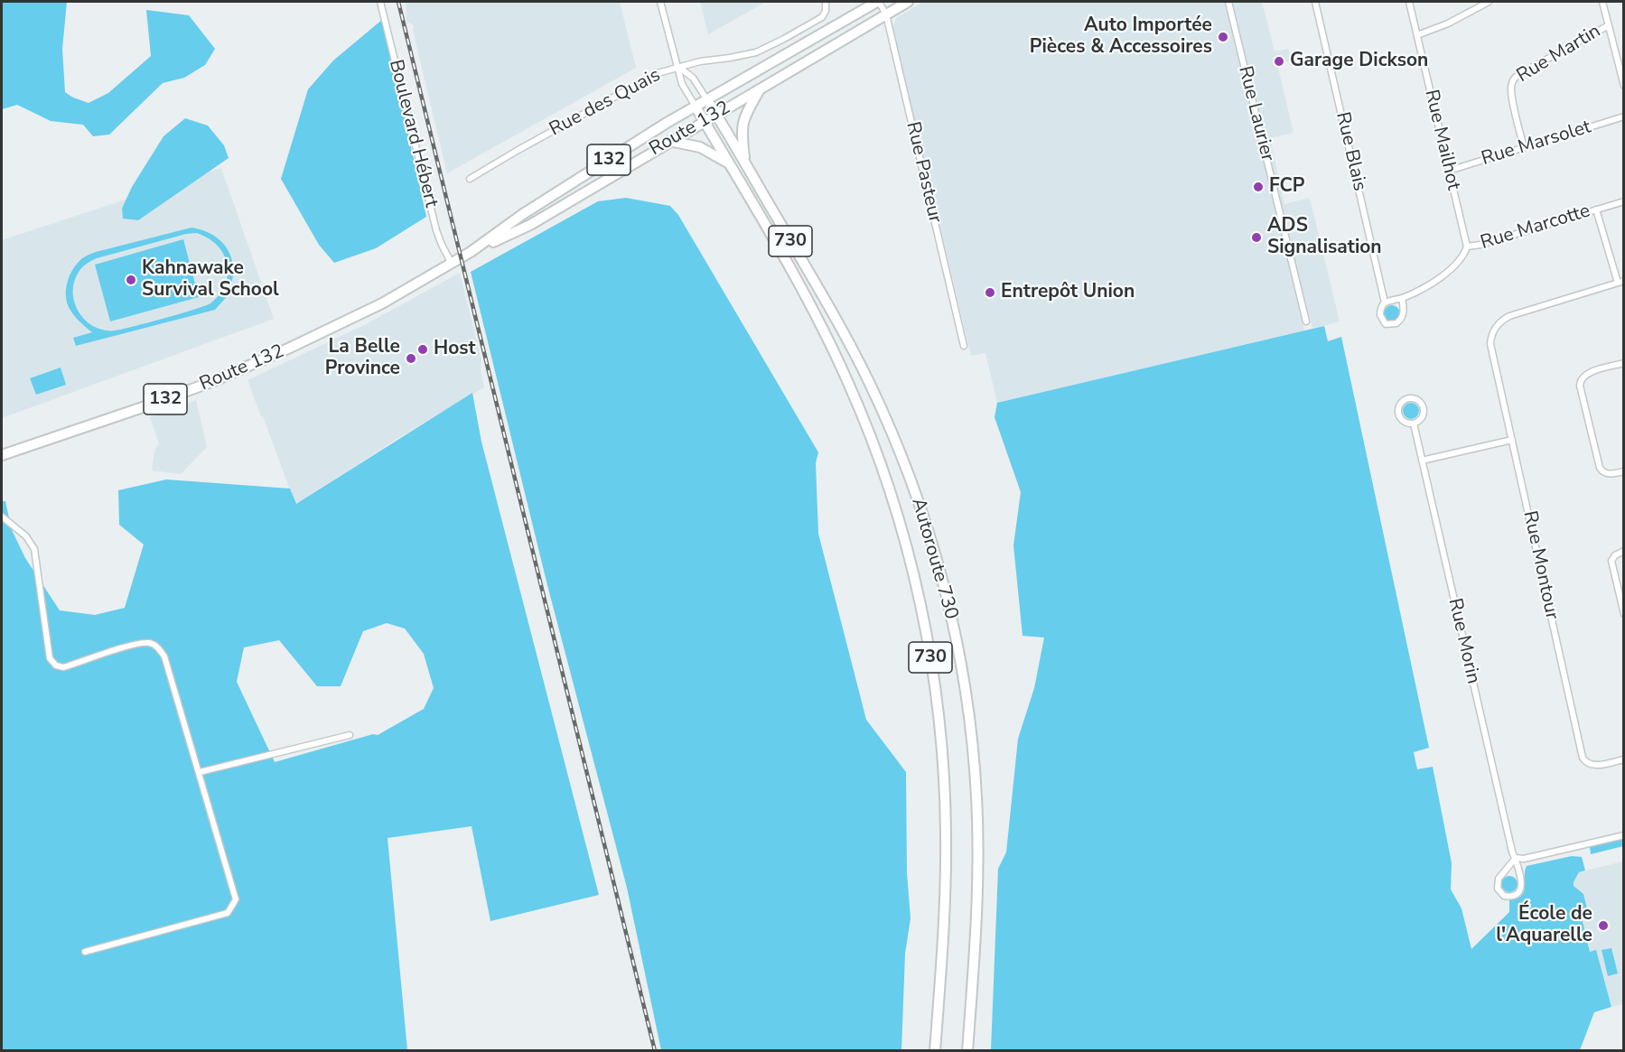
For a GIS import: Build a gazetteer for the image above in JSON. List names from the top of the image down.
{
  "streets": {
    "highway": [
      "Route 132",
      "132",
      "730",
      "Autoroute 730"
    ],
    "street": [
      "Rue Martin",
      "Rue des Quais",
      "Rue Laurier",
      "Boulevard Hébert",
      "Rue Mailhot",
      "Rue Marsolet",
      "Rue Blais",
      "Rue Pasteur",
      "Rue Marcotte",
      "Rue Montour",
      "Rue Morin"
    ]
  },
  "crossings": [
    ["Rue Martin", "Rue Marsolet"],
    ["Route 132", "Boulevard Hébert"],
    ["Route 132", "Rue Pasteur"],
    ["Route 132", "Autoroute 730"],
    ["Rue Mailhot", "Rue Marsolet"],
    ["Rue Mailhot", "Rue Marcotte"],
    ["Rue Blais", "Rue Marcotte"]
  ],
  "places": [
    "Auto Importée Pièces & Accessoires",
    "Garage Dickson",
    "FCP",
    "ADS Signalisation",
    "Kahnawake Survival School",
    "Entrepôt Union",
    "Host",
    "La Belle Province",
    "École de l'Aquarelle"
  ]
}
